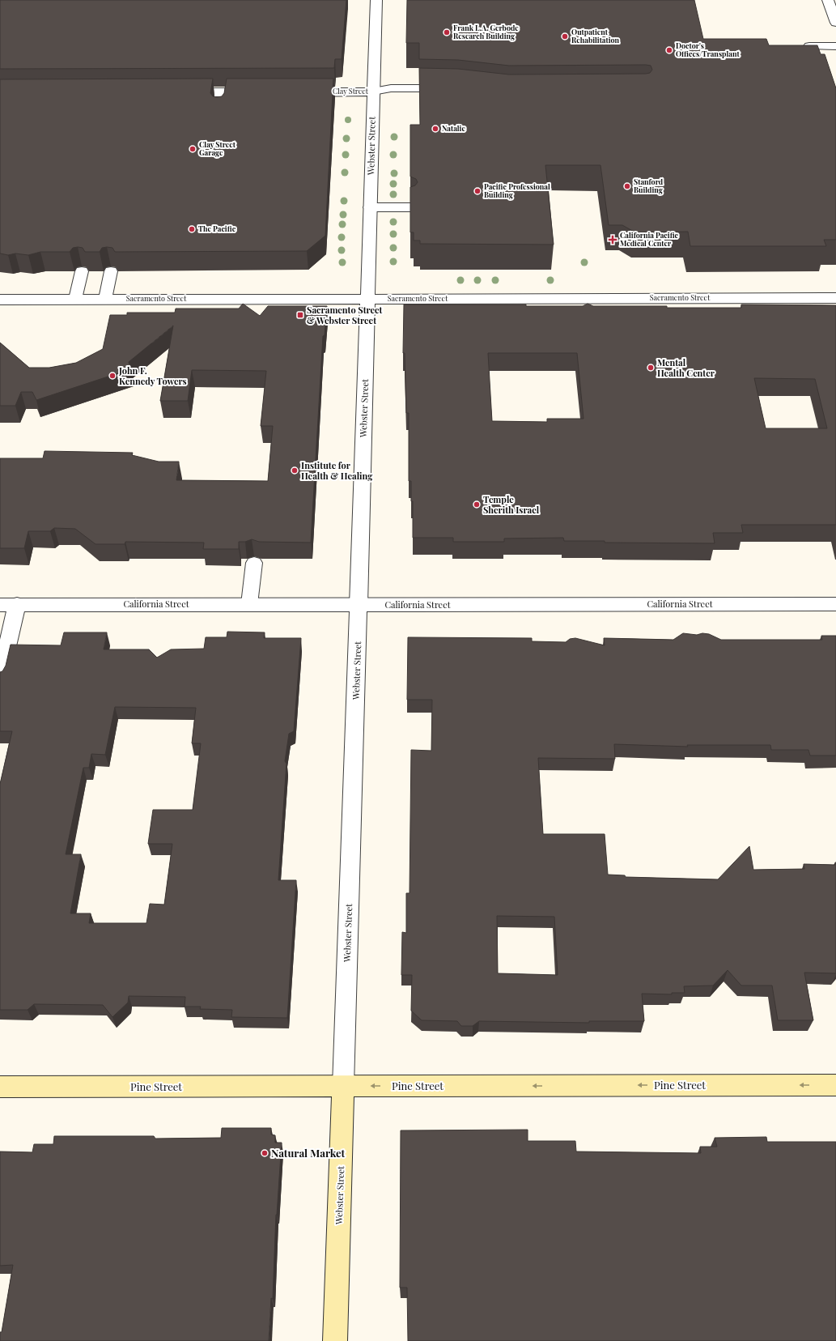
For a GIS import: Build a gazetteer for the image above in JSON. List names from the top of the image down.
{
  "streets": {
    "main road": ["Webster Street", "Pine Street"],
    "street": ["Clay Street", "Sacramento Street", "California Street"]
  },
  "crossings": [
    ["Clay Street", "Webster Street"],
    ["Webster Street", "Sacramento Street"],
    ["Webster Street", "California Street"],
    ["Webster Street", "Pine Street"]
  ],
  "one_way": ["Pine Street"],
  "places": {
    "other": [
      "Frank L.A. Gerbode Research Building",
      "Outpatient Rehabilitation",
      "Doctor's Offices/Transplant",
      "Natalie",
      "Clay Street Garage",
      "Stanford Building",
      "Pacific Professional Building",
      "The Pacific",
      "Mental Health Center",
      "John F. Kennedy Towers",
      "Institute for Health & Healing",
      "Temple Sherith Israel",
      "Natural Market"
    ],
    "health": ["California Pacific Medical Center"],
    "transit": ["Sacramento Street & Webster Street"]
  }
}
